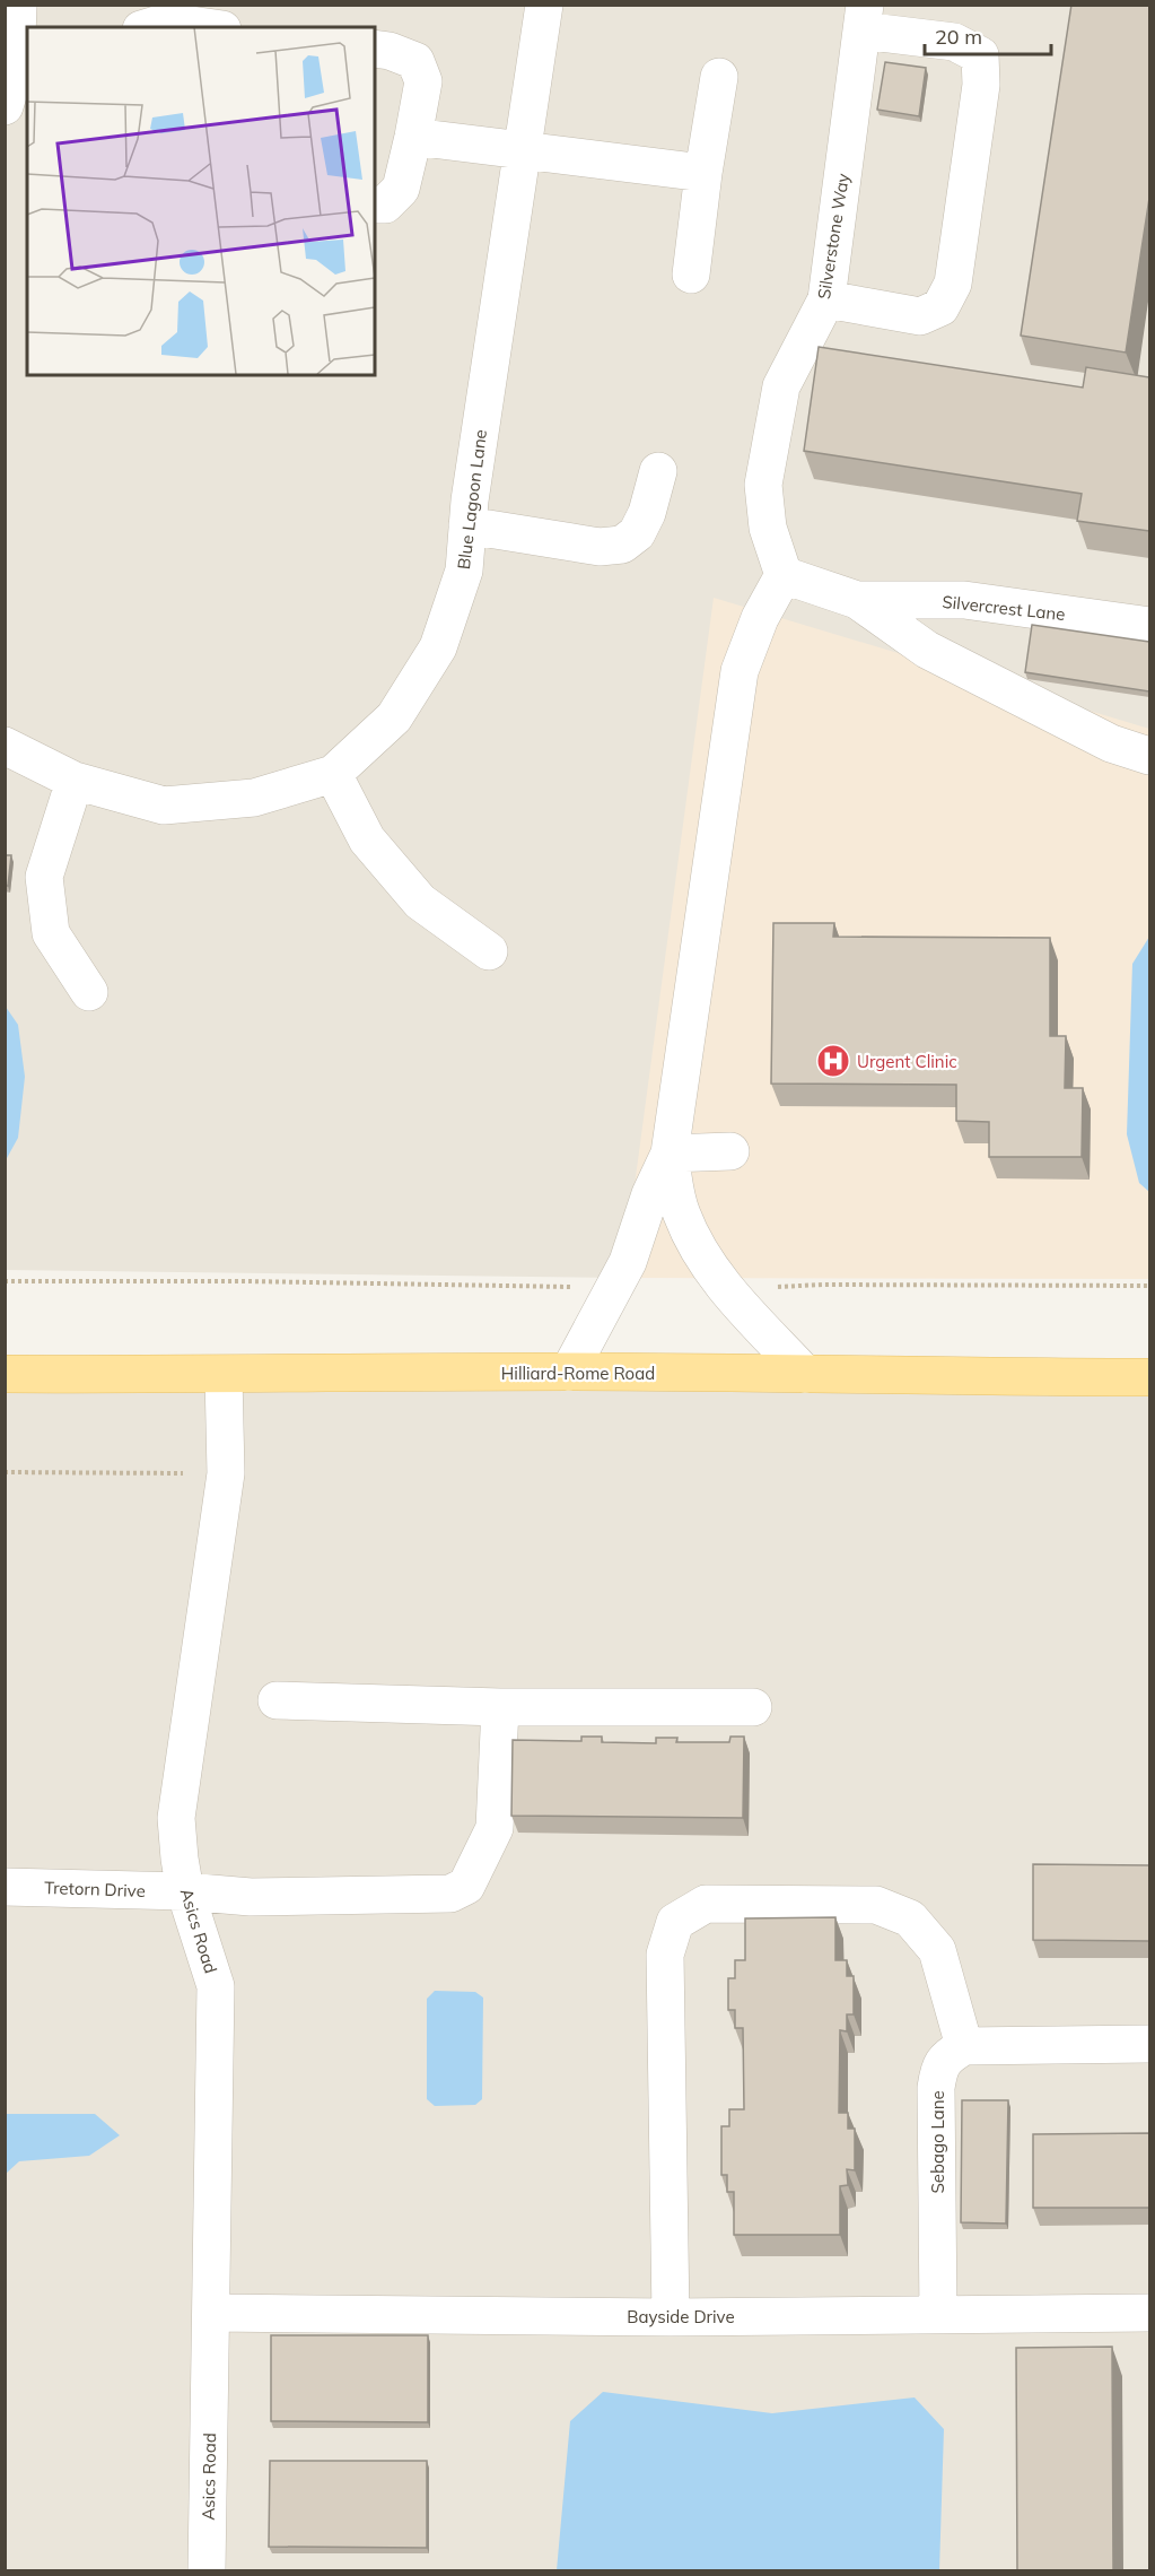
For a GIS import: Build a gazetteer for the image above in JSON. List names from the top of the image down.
{
  "streets": {
    "main road": ["Hilliard-Rome Road"],
    "street": [
      "Silverstone Way",
      "Blue Lagoon Lane",
      "Silvercrest Lane",
      "Tretorn Drive",
      "Asics Road",
      "Sebago Lane",
      "Bayside Drive"
    ]
  },
  "crossings": [
    ["Hilliard-Rome Road", "Asics Road"],
    ["Tretorn Drive", "Asics Road"],
    ["Asics Road", "Bayside Drive"],
    ["Sebago Lane", "Bayside Drive"]
  ],
  "places": {
    "hospital": ["Urgent Clinic"]
  },
  "scale_bar": "20 m"
}
